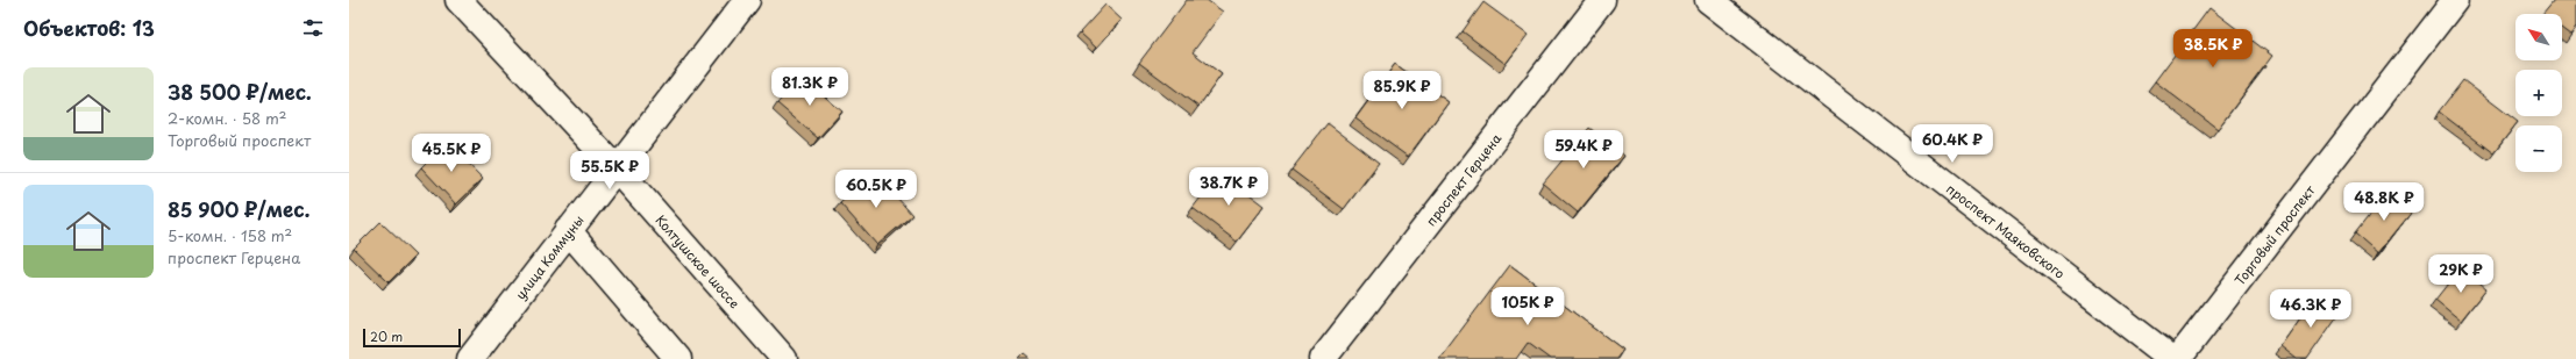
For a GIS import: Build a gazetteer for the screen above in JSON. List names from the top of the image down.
{
  "streets": {
    "street": [
      "проспект Герцена",
      "проспект Маяковского",
      "Торговый проспект",
      "улица Коммуны",
      "Колтушское шоссе"
    ]
  },
  "crossings": [
    ["улица Коммуны", "Колтушское шоссе"]
  ],
  "scale_bar": "20 m",
  "north": "top left",
  "page": {
    "heading": "Объектов: 13",
    "map_buttons": ["+", "−"],
    "price": [
      "38.5K ₽",
      "81.3K ₽",
      "85.9K ₽",
      "60.4K ₽",
      "59.4K ₽",
      "45.5K ₽",
      "55.5K ₽",
      "38.7K ₽",
      "60.5K ₽",
      "48.8K ₽",
      "29K ₽",
      "105K ₽",
      "46.3K ₽"
    ],
    "list": [
      {
        "name": "38 500 ₽/мес.",
        "note": "2-комн. · 58 m² · Торговый проспект"
      },
      {
        "name": "85 900 ₽/мес.",
        "note": "5-комн. · 158 m² · проспект Герцена"
      }
    ],
    "scale": "20 m"
  }
}
